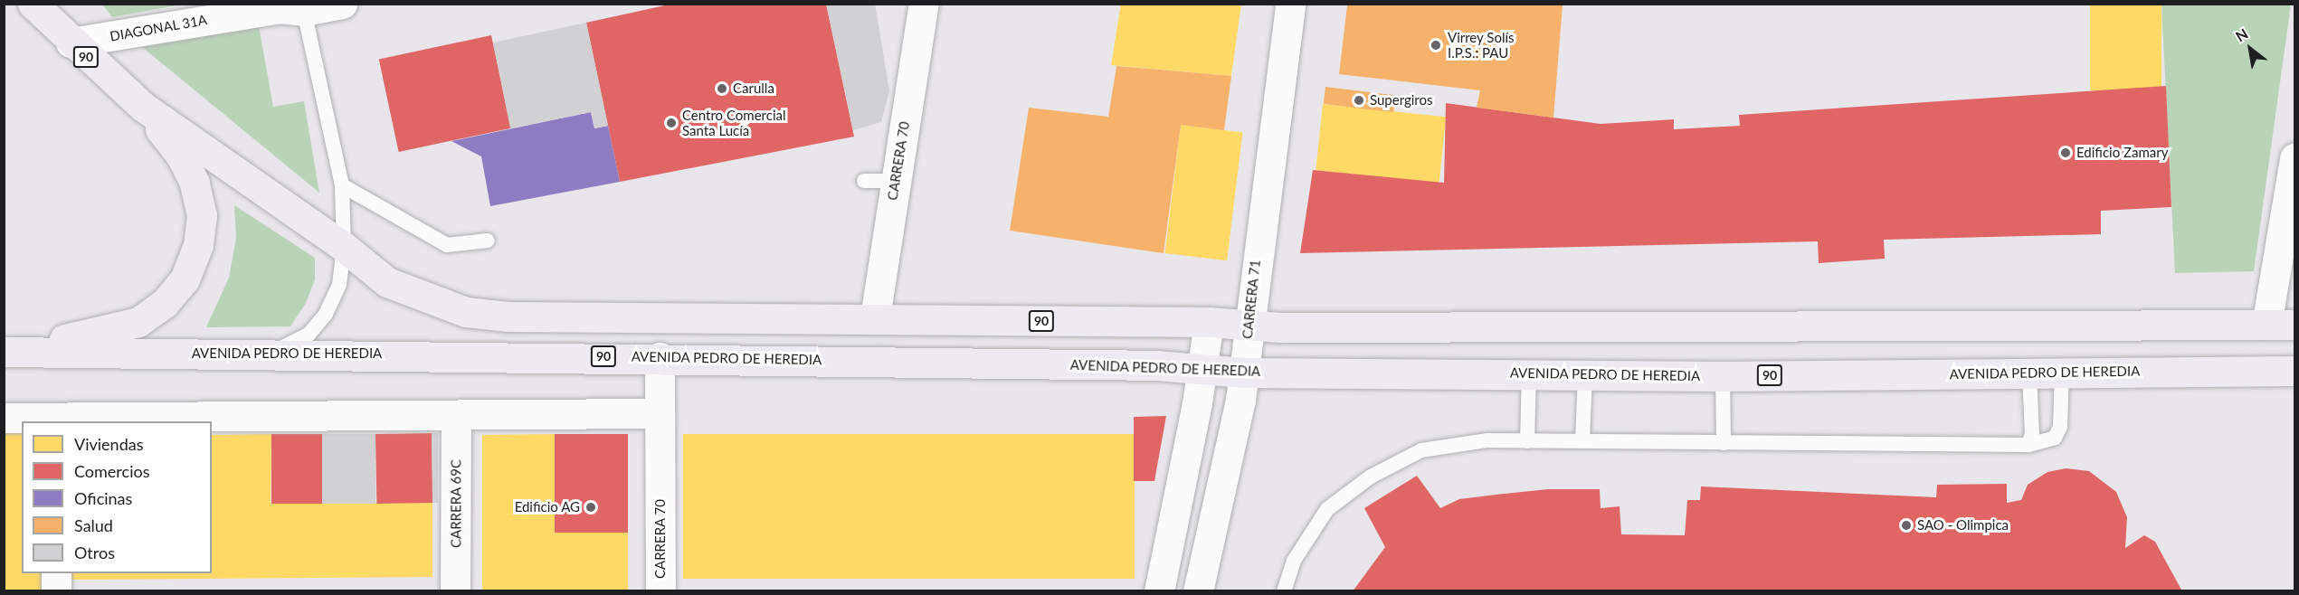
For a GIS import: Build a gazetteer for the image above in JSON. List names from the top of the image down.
{
  "streets": {
    "highway": ["90", "AVENIDA PEDRO DE HEREDIA"],
    "street": [
      "DIAGONAL 31A",
      "CARRERA 70",
      "CARRERA 71",
      "CARRERA 69C"
    ]
  },
  "crossings": [
    ["DIAGONAL 31A", "90"],
    ["90", "CARRERA 70"],
    ["90", "CARRERA 71"],
    ["CARRERA 70", "AVENIDA PEDRO DE HEREDIA"],
    ["CARRERA 71", "AVENIDA PEDRO DE HEREDIA"]
  ],
  "places": [
    "Virrey Solís I.P.S.: PAU",
    "Carulla",
    "Supergiros",
    "Centro Comercial Santa Lucía",
    "Edificio Zamary",
    "Edificio AG",
    "SAO - Olimpica"
  ],
  "legend": [
    "Viviendas",
    "Comercios",
    "Oficinas",
    "Salud",
    "Otros"
  ],
  "north": "top left"
}
